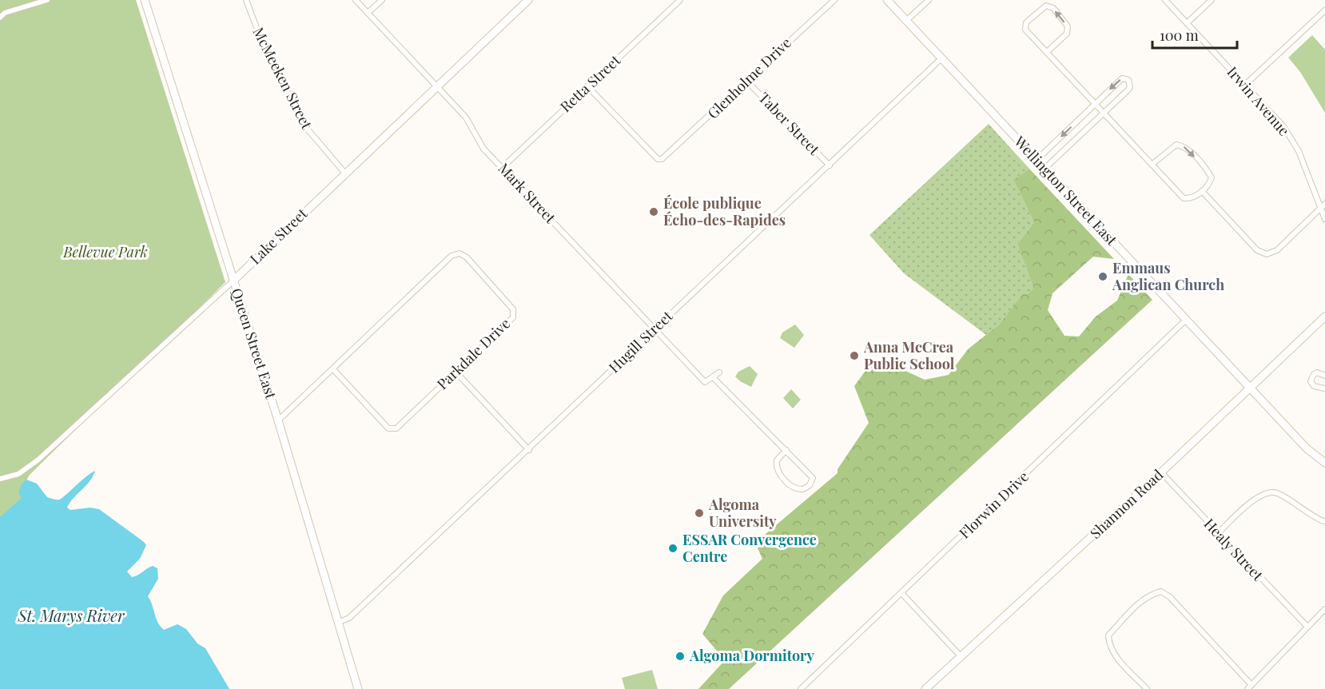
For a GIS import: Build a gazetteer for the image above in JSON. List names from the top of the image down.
{
  "streets": {
    "main road": [
      "Wellington Street East",
      "Lake Street",
      "Queen Street East",
      "Shannon Road"
    ],
    "street": [
      "McMeeken Street",
      "Glenholme Drive",
      "Retta Street",
      "Irwin Avenue",
      "Taber Street",
      "Mark Street",
      "Hugill Street",
      "Parkdale Drive",
      "Florwin Drive",
      "Healy Street"
    ]
  },
  "crossings": [
    ["McMeeken Street", "Lake Street"],
    ["Glenholme Drive", "Retta Street"],
    ["Glenholme Drive", "Taber Street"],
    ["Retta Street", "Mark Street"],
    ["Taber Street", "Hugill Street"],
    ["Wellington Street East", "Hugill Street"],
    ["Wellington Street East", "Shannon Road"],
    ["Wellington Street East", "Florwin Drive"],
    ["Mark Street", "Lake Street"],
    ["Mark Street", "Hugill Street"],
    ["Lake Street", "Queen Street East"],
    ["Hugill Street", "Queen Street East"],
    ["Queen Street East", "Parkdale Drive"],
    ["Shannon Road", "Healy Street"]
  ],
  "water": ["St. Marys River"],
  "parks": ["Bellevue Park"],
  "places": [
    "École publique Écho-des-Rapides",
    "Emmaus Anglican Church",
    "Anna McCrea Public School",
    "Algoma University",
    "ESSAR Convergence Centre",
    "Algoma Dormitory"
  ],
  "scale_bar": "100 m"
}
